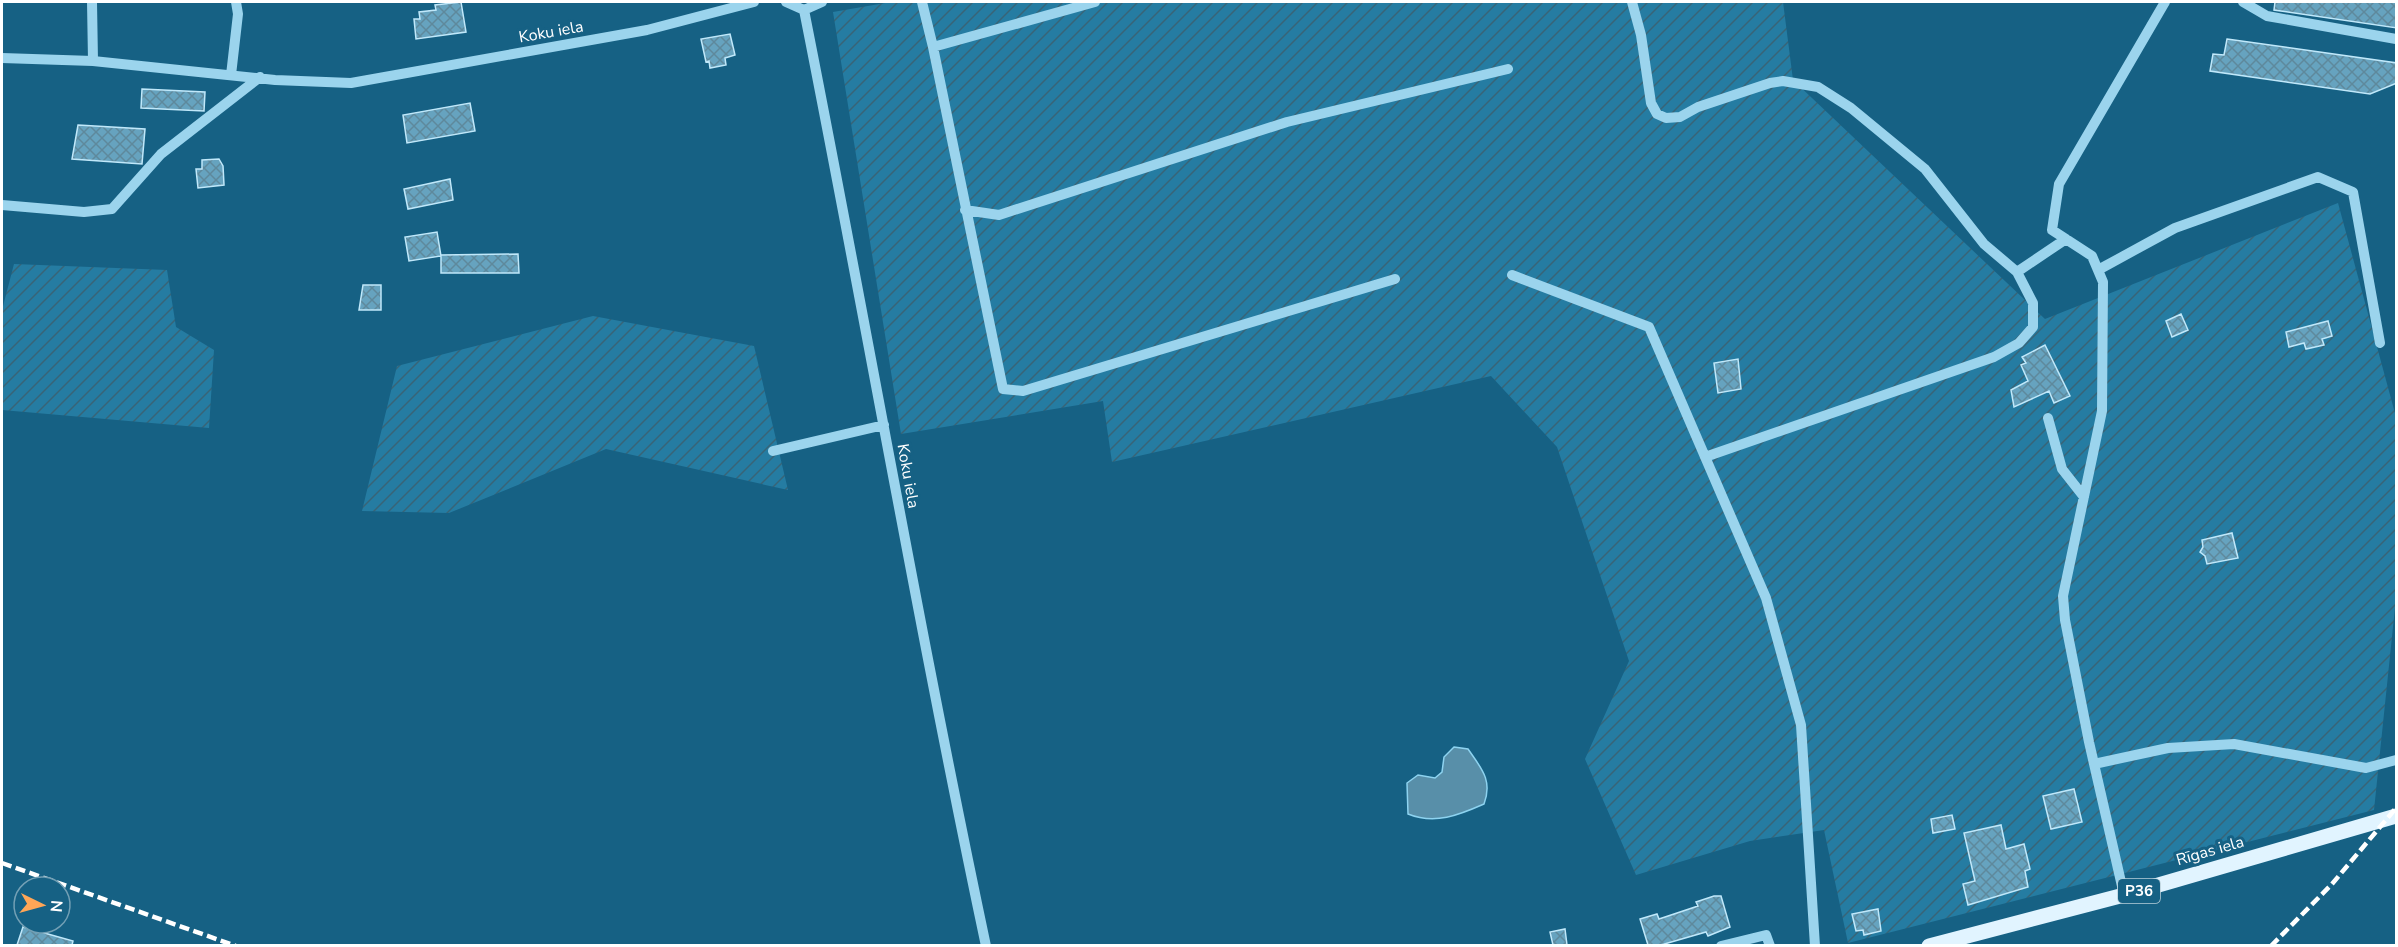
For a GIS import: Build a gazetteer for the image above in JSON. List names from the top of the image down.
{
  "streets": {
    "main road": ["Rīgas iela", "P36"],
    "street": ["Koku iela"]
  },
  "north": "right"
}
